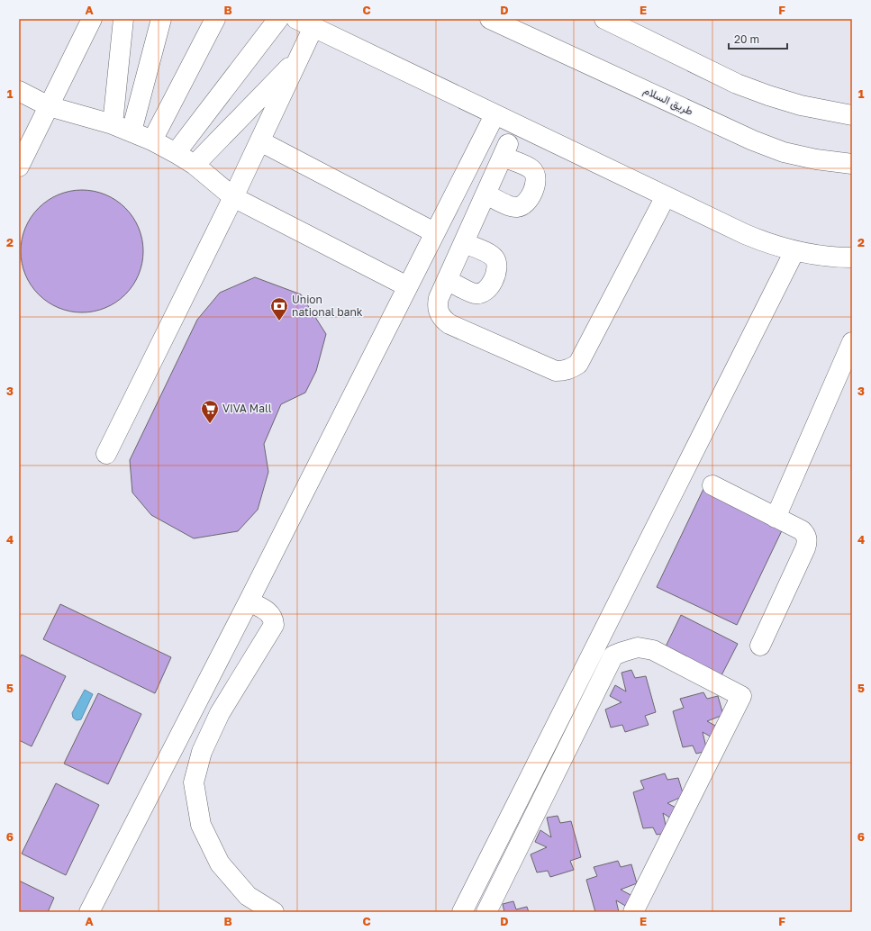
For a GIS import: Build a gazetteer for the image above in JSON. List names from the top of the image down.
{
  "streets": {
    "street": ["طريق السلام"]
  },
  "places": {
    "bank": ["Union national bank"],
    "supermarket": ["VIVA Mall"]
  },
  "scale_bar": "20 m",
  "grid": {
    "columns": [
      "A",
      "B",
      "C",
      "D",
      "E",
      "F"
    ],
    "rows": [
      "1",
      "2",
      "3",
      "4",
      "5",
      "6"
    ]
  }
}
